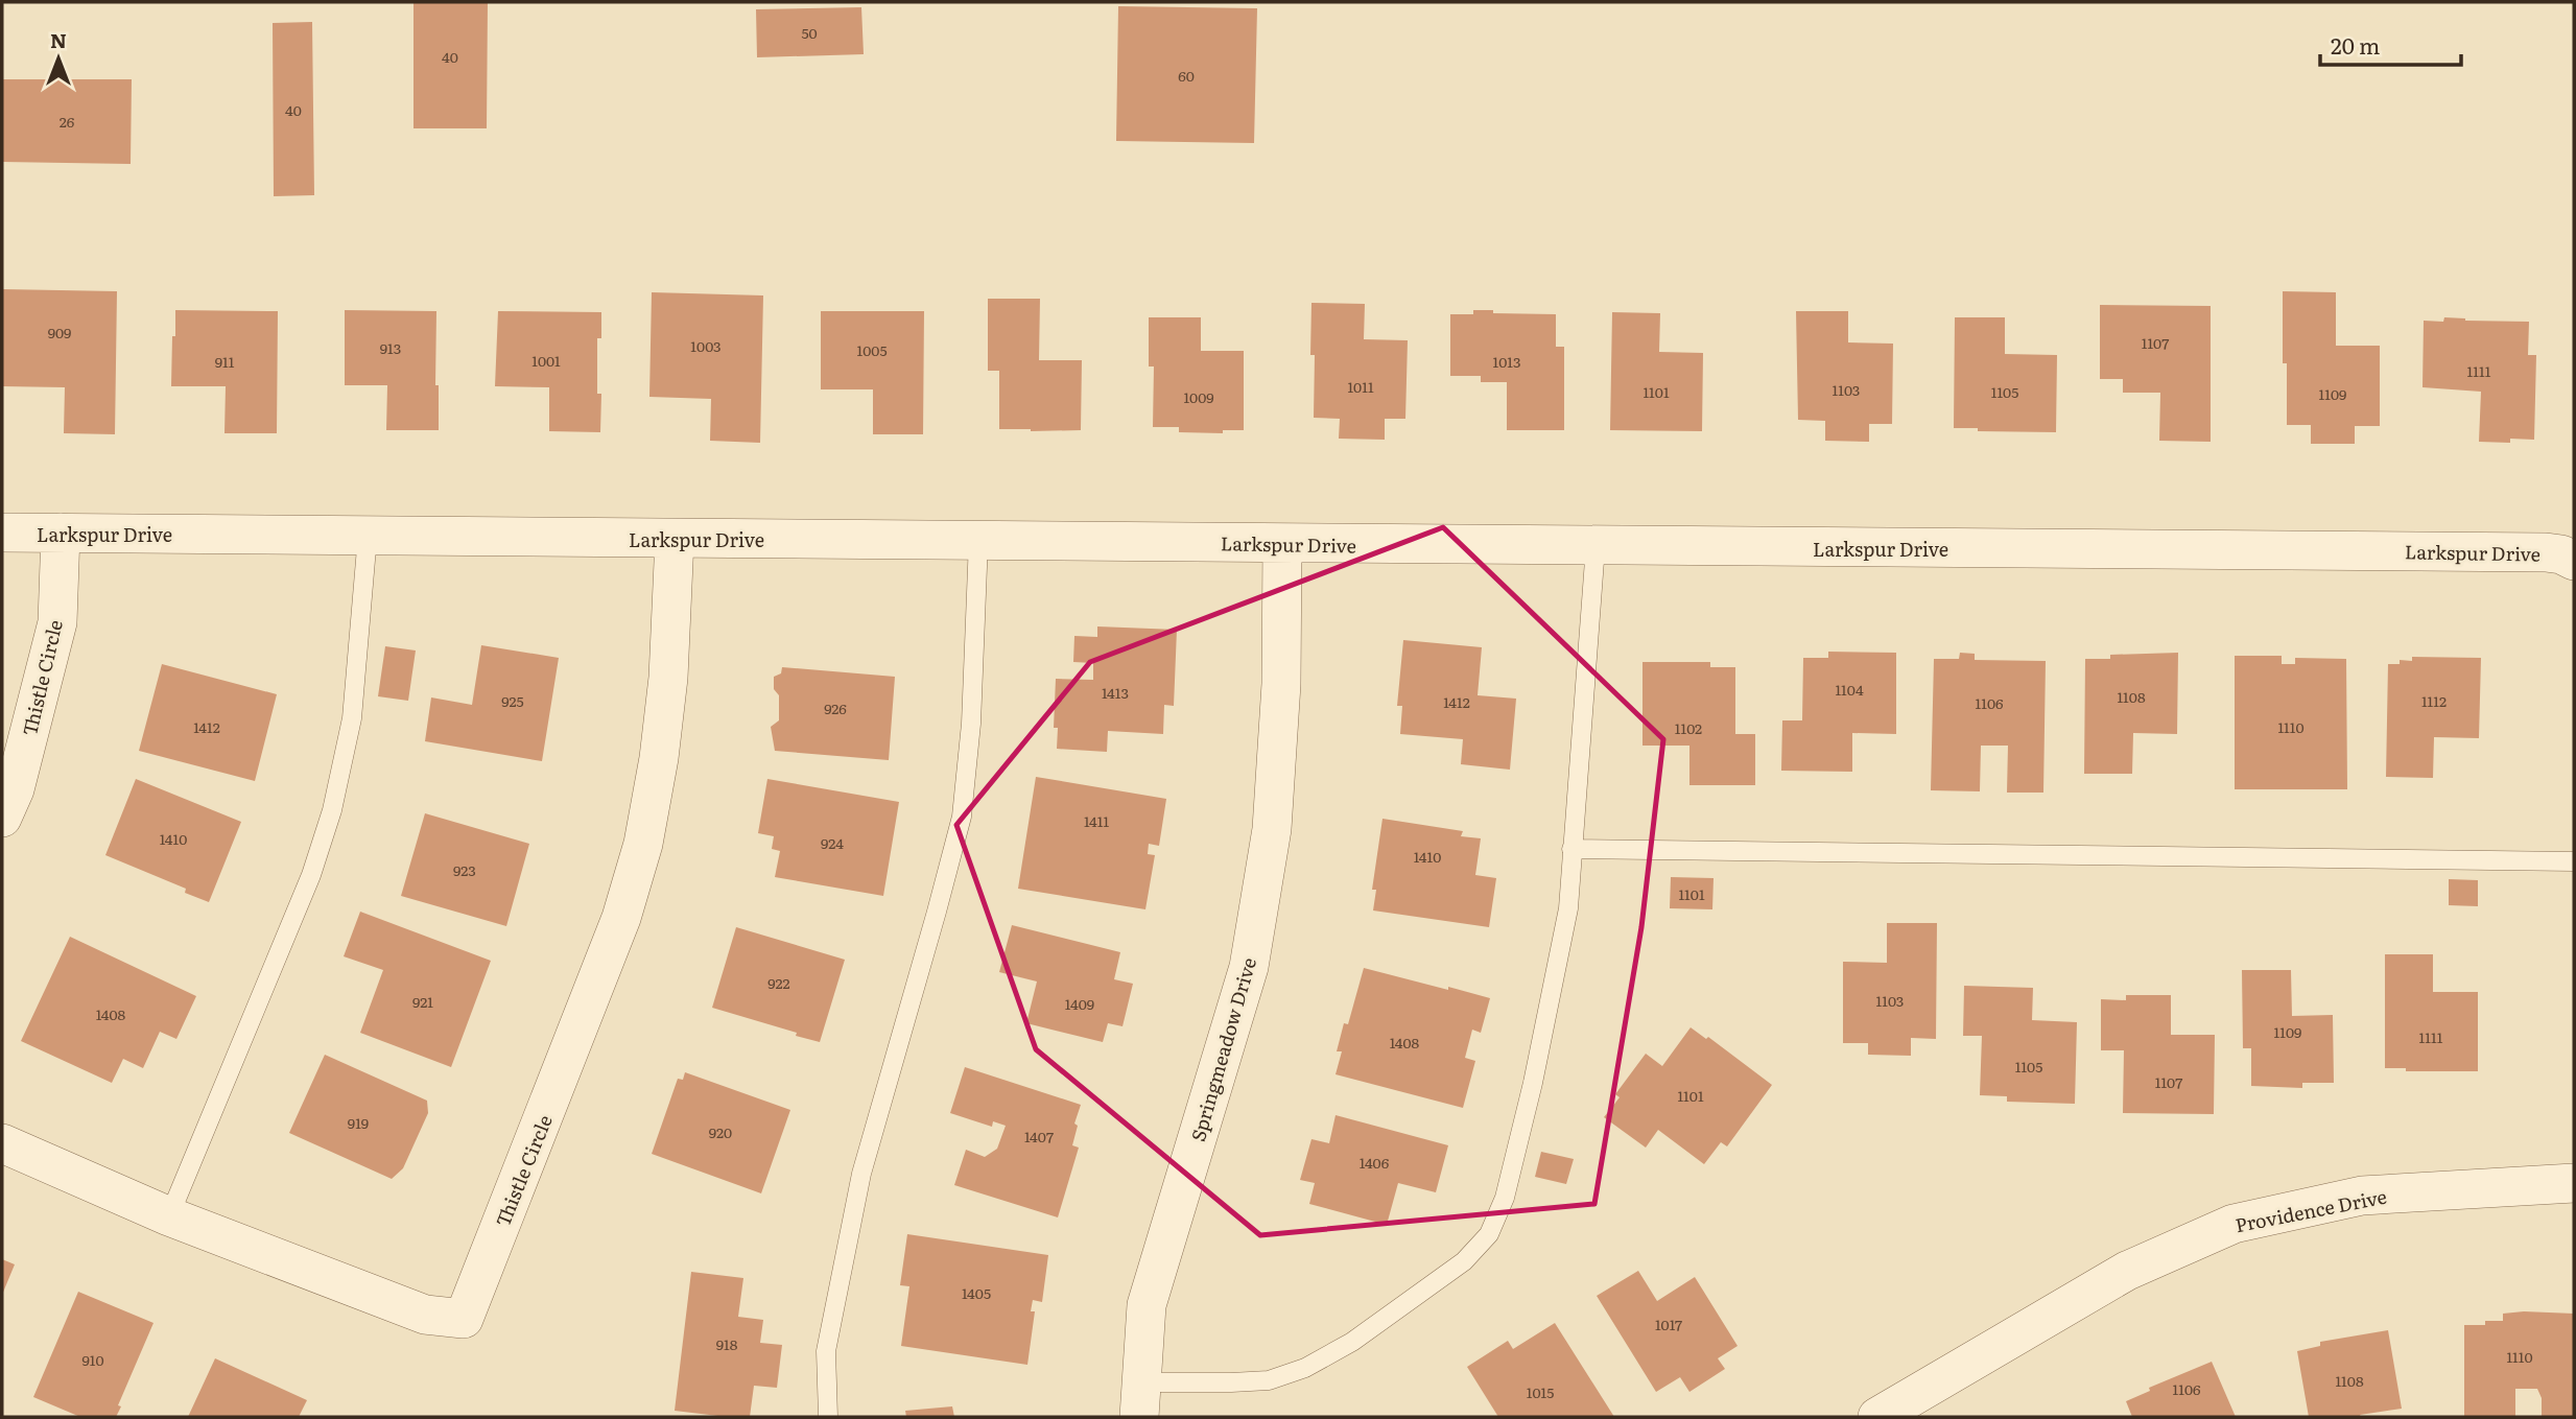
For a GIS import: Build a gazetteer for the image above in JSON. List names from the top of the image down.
{
  "streets": {
    "street": [
      "Larkspur Drive",
      "Thistle Circle",
      "Springmeadow Drive",
      "Providence Drive"
    ]
  },
  "crossings": [
    ["Larkspur Drive", "Thistle Circle"],
    ["Larkspur Drive", "Springmeadow Drive"]
  ],
  "house_numbers": [
    "50",
    "40",
    "60",
    "40",
    "26",
    "909",
    "1107",
    "1003",
    "913",
    "1005",
    "1001",
    "911",
    "1013",
    "1111",
    "1011",
    "1103",
    "1101",
    "1105",
    "1109",
    "1009",
    "1104",
    "1413",
    "1108",
    "925",
    "1112",
    "1412",
    "1106",
    "926",
    "1412",
    "1110",
    "1102",
    "1411",
    "1410",
    "924",
    "1410",
    "923",
    "1101",
    "922",
    "1103",
    "921",
    "1409",
    "1408",
    "1109",
    "1111",
    "1408",
    "1105",
    "1107",
    "1101",
    "919",
    "920",
    "1407",
    "1406",
    "1405",
    "1017",
    "918",
    "1110",
    "910",
    "1108",
    "1106",
    "1015"
  ],
  "scale_bar": "20 m",
  "north": "top"
}
